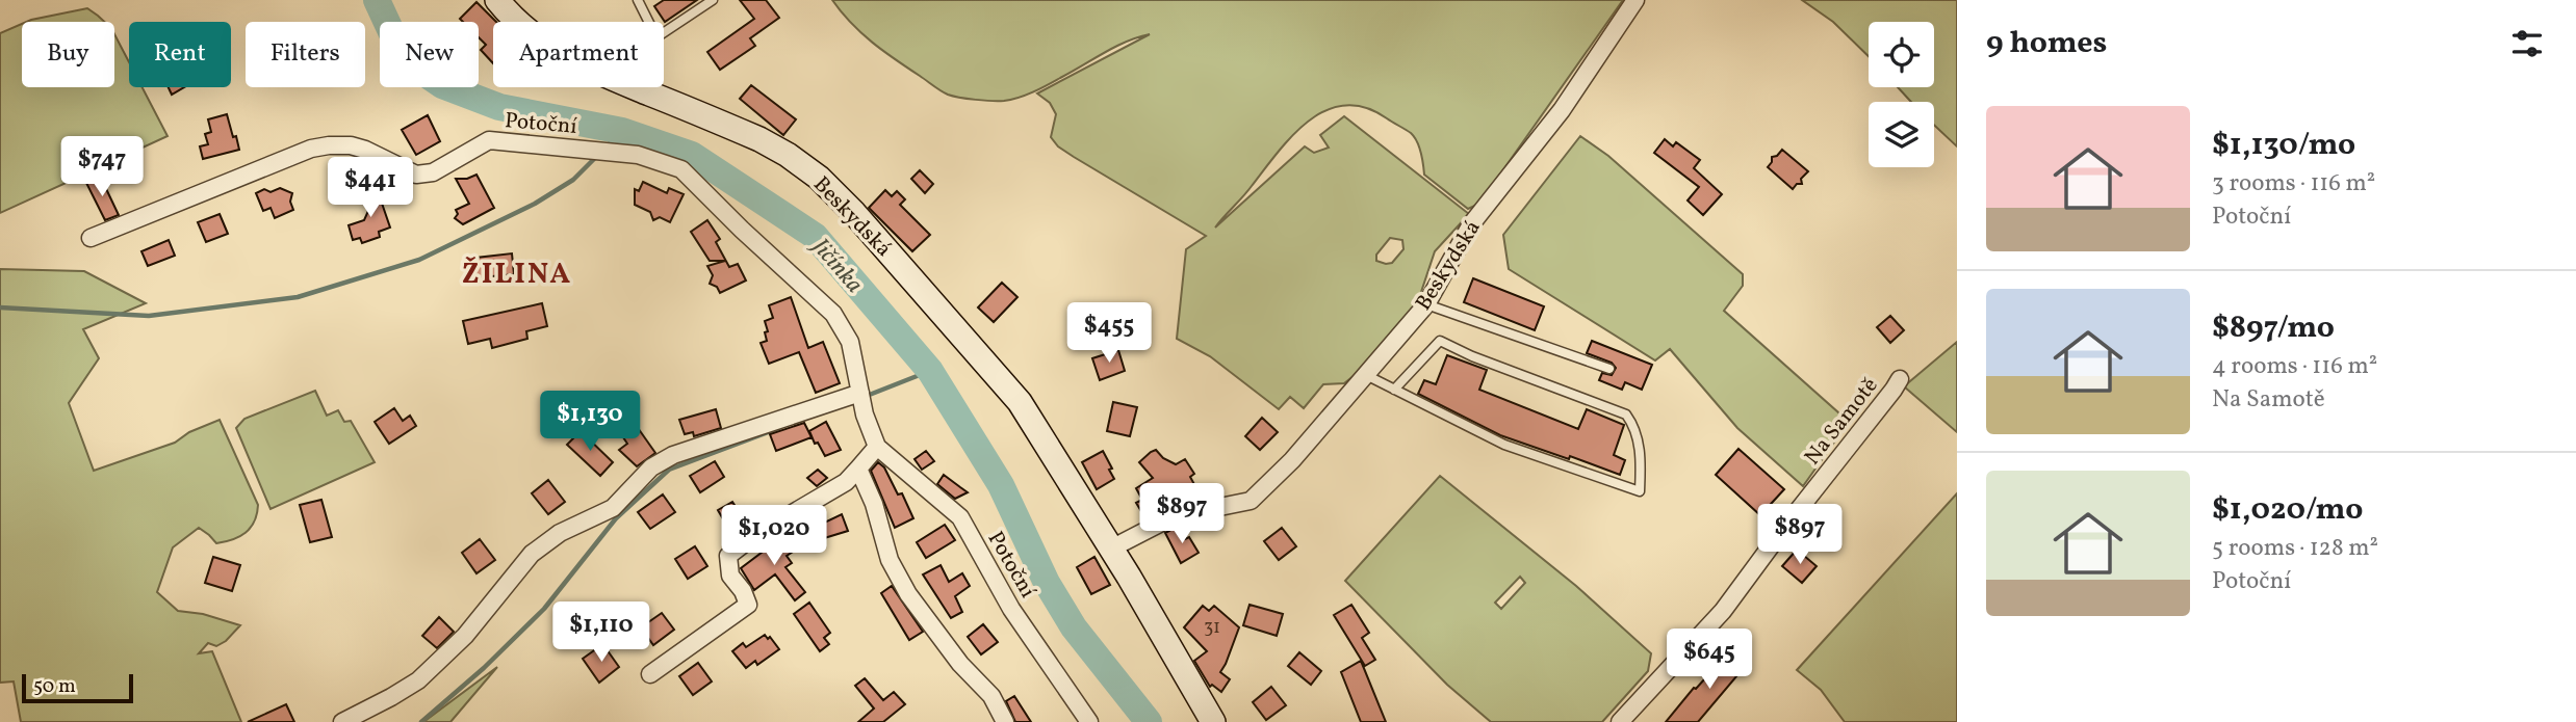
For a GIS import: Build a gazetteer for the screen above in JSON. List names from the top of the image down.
{
  "streets": {
    "street": ["Potoční", "Beskydská", "Na Samotě"]
  },
  "districts": ["ŽILINA"],
  "water": ["Jičínka"],
  "house_numbers": ["31"],
  "scale_bar": "50 m",
  "page": {
    "heading": "9 homes",
    "chip": [
      "Buy",
      "Rent",
      "Filters",
      "New",
      "Apartment"
    ],
    "list": [
      {
        "name": "$1,130/mo",
        "note": "3 rooms · 116 m² · Potoční"
      },
      {
        "name": "$897/mo",
        "note": "4 rooms · 116 m² · Na Samotě"
      },
      {
        "name": "$1,020/mo",
        "note": "5 rooms · 128 m² · Potoční"
      }
    ],
    "price": [
      "$747",
      "$441",
      "$455",
      "$1,130",
      "$897",
      "$897",
      "$1,020",
      "$1,110",
      "$645"
    ],
    "scale": "50 m"
  }
}
